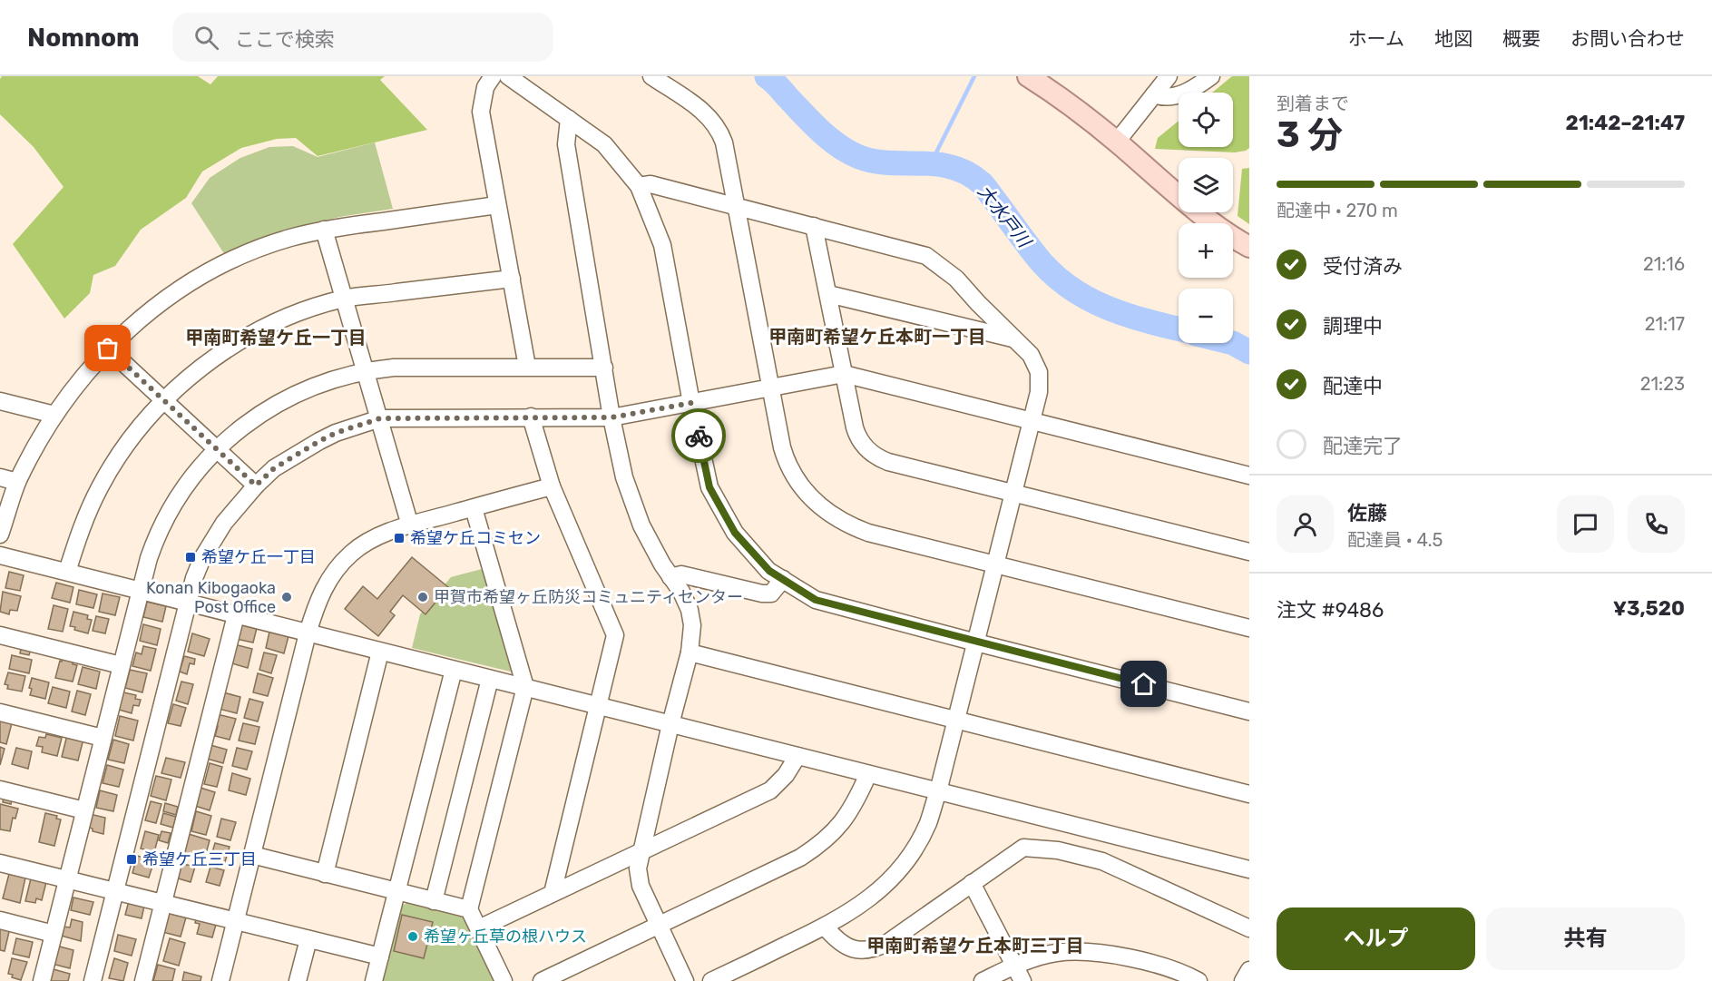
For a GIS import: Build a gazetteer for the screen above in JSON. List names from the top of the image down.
{
  "districts": ["甲南町希望ケ丘本町一丁目", "甲南町希望ケ丘一丁目", "甲南町希望ケ丘本町三丁目"],
  "water": ["大水戸川"],
  "places": {
    "transit": ["希望ケ丘コミセン", "希望ケ丘一丁目", "希望ケ丘三丁目"],
    "other": ["Konan Kibogaoka Post Office", "甲賀市希望ヶ丘防災コミュニティセンター", "希望ヶ丘草の根ハウス"]
  },
  "page": {
    "header": "Nomnom",
    "search": "ここで検索",
    "nav": [
      "ホーム",
      "地図",
      "概要",
      "お問い合わせ"
    ],
    "heading": ["3 分", "到着まで", "21:42–21:47"],
    "panel": [
      "佐藤",
      "配達員 · 4.5",
      "注文 #9486",
      "¥3,520"
    ],
    "map_buttons": ["+", "−"],
    "bar": "配達中 · 270 m",
    "list": [
      ["受付済み", "21:16"],
      ["調理中", "21:17"],
      ["配達中", "21:23"],
      "配達完了"
    ],
    "buttons": ["ヘルプ", "共有"]
  }
}
